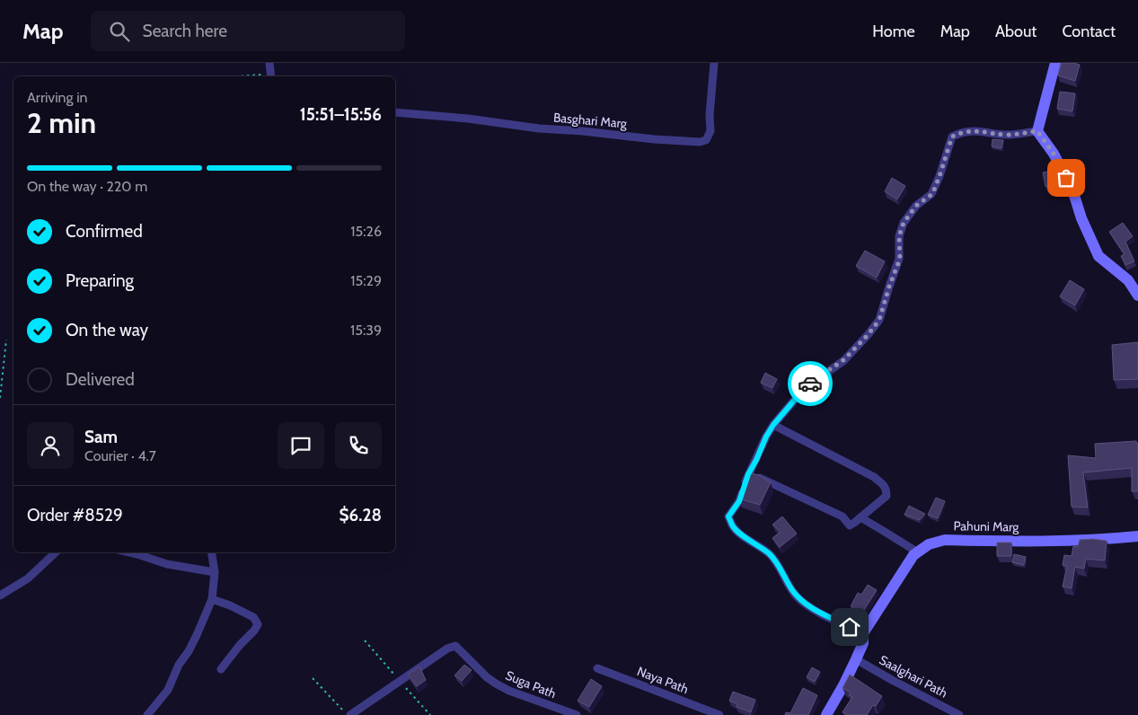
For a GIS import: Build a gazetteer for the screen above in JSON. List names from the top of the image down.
{
  "streets": {
    "street": [
      "Basghari Marg",
      "Pahuni Marg",
      "Saalghari Path",
      "Naya Path",
      "Suga Path"
    ]
  },
  "crossings": [
    ["Pahuni Marg", "Saalghari Path"]
  ],
  "page": {
    "header": "Map",
    "search": "Search here",
    "nav": [
      "Home",
      "Map",
      "About",
      "Contact"
    ],
    "heading": ["2 min", "Arriving in", "15:51–15:56"],
    "panel": [
      "Sam",
      "Courier · 4.7",
      "Order #8529",
      "$6.28"
    ],
    "bar": "On the way · 220 m",
    "list": [
      ["Confirmed", "15:26"],
      ["Preparing", "15:29"],
      ["On the way", "15:39"],
      "Delivered"
    ]
  }
}
